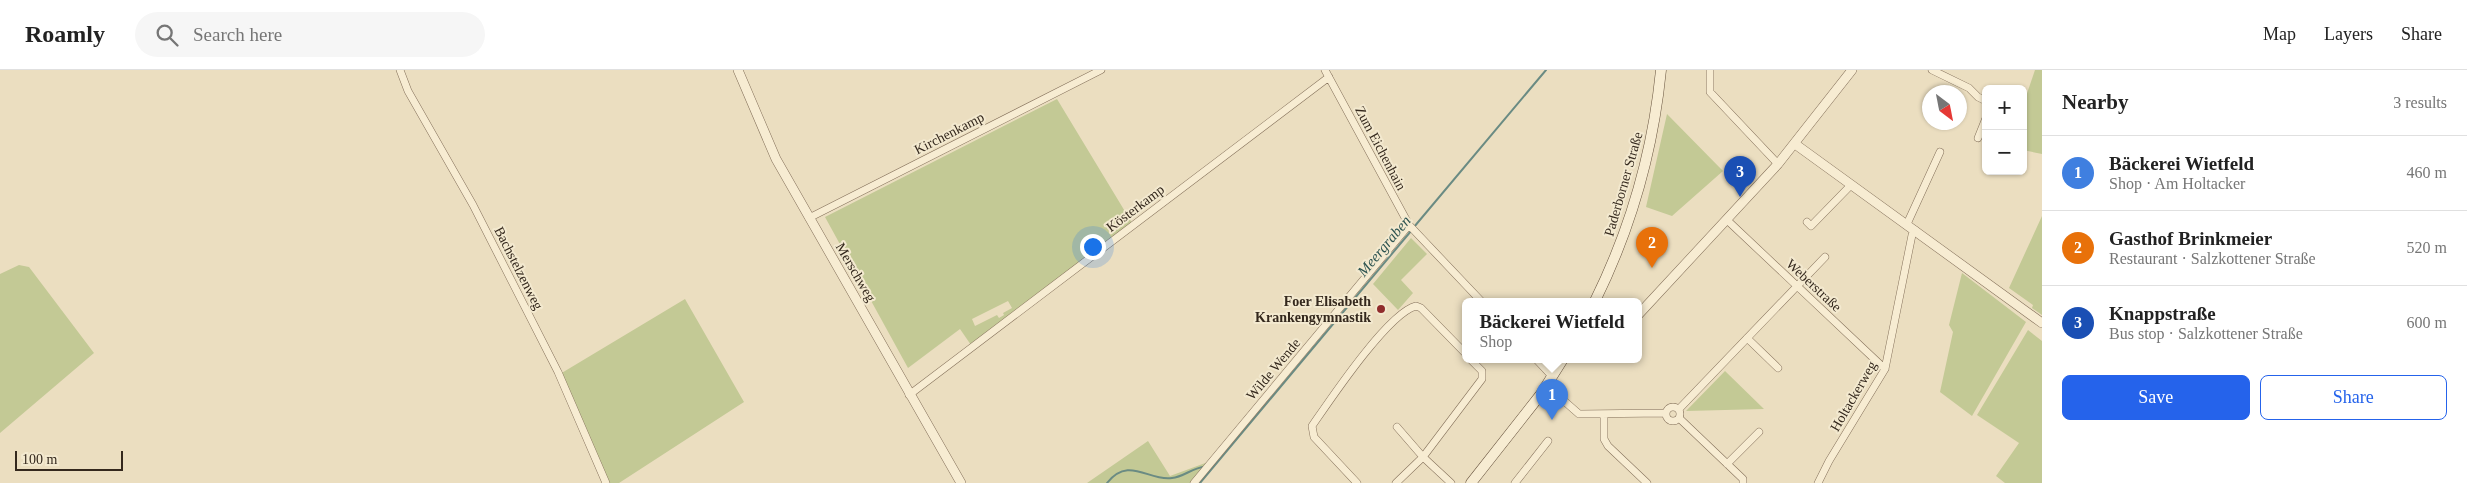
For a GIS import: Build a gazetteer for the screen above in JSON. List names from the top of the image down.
{
  "streets": {
    "main road": ["Paderborner Straße"],
    "street": [
      "Kirchenkamp",
      "Zum Eichenhain",
      "Kösterkamp",
      "Bachstelzenweg",
      "Merschweg",
      "Weberstraße",
      "Wilde Wende",
      "Holtackerweg"
    ]
  },
  "crossings": [
    ["Kirchenkamp", "Merschweg"],
    ["Zum Eichenhain", "Kösterkamp"],
    ["Zum Eichenhain", "Wilde Wende"],
    ["Kösterkamp", "Merschweg"],
    ["Weberstraße", "Holtackerweg"]
  ],
  "water": ["Meergraben"],
  "places": ["Foer Elisabeth Krankengymnastik"],
  "scale_bar": "100 m",
  "north": "bottom right",
  "page": {
    "header": "Roamly",
    "search": "Search here",
    "nav": ["Map", "Layers", "Share"],
    "heading": ["Nearby", "3 results"],
    "map_buttons": ["+", "−"],
    "list": [
      {
        "mark": "1",
        "name": "Bäckerei Wietfeld",
        "note": "Shop · Am Holtacker",
        "value": "460 m"
      },
      {
        "mark": "2",
        "name": "Gasthof Brinkmeier",
        "note": "Restaurant · Salzkottener Straße",
        "value": "520 m"
      },
      {
        "mark": "3",
        "name": "Knappstraße",
        "note": "Bus stop · Salzkottener Straße",
        "value": "600 m"
      }
    ],
    "pins": ["3", "2", "1"],
    "popup": ["Bäckerei Wietfeld", "Shop"],
    "buttons": ["Save", "Share"],
    "scale": "100 m"
  }
}
